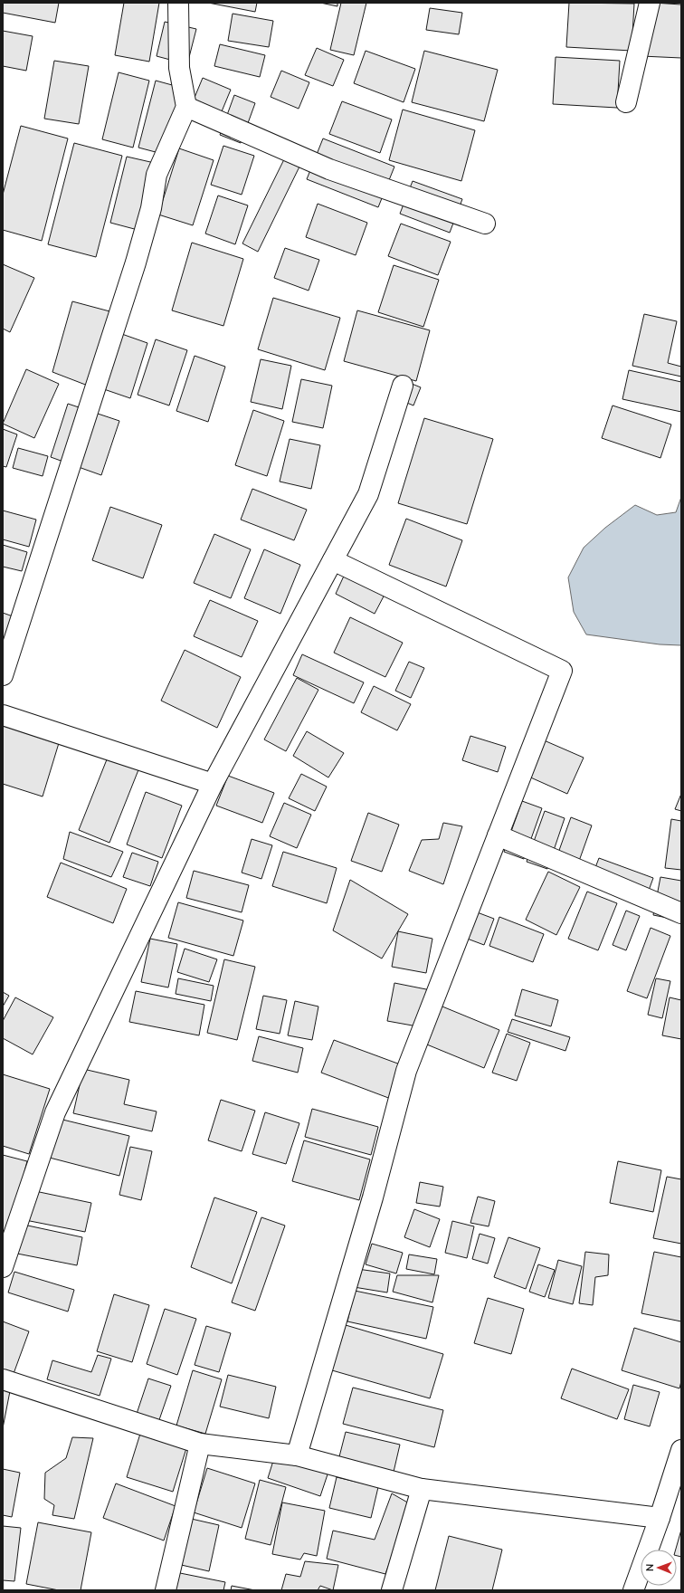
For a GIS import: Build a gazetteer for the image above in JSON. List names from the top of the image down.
{
  "north": "left"
}
